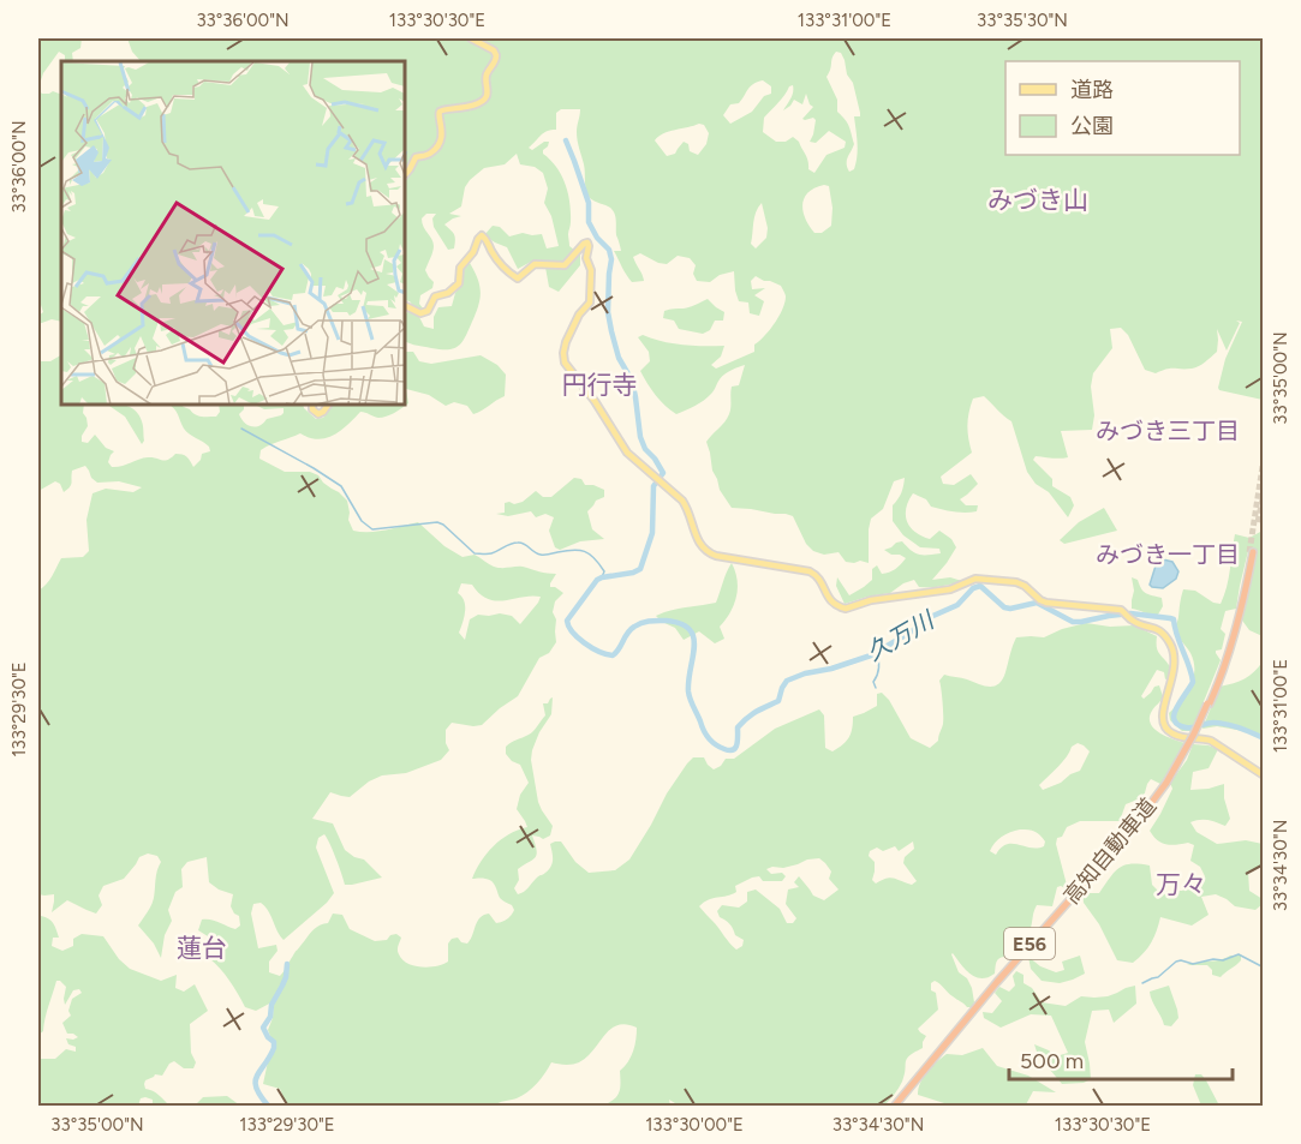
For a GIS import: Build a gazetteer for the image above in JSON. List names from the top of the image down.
{
  "streets": {
    "highway": ["高知自動車道", "E56"]
  },
  "districts": [
    "みづき山",
    "円行寺",
    "みづき三丁目",
    "みづき一丁目",
    "万々",
    "蓮台"
  ],
  "water": ["久万川"],
  "legend": ["道路", "公園"],
  "scale_bar": "500 m",
  "coordinates": [
    "33°36'00\"N",
    "133°30'30\"E",
    "133°31'00\"E",
    "33°35'30\"N",
    "33°35'00\"N",
    "133°29'30\"E",
    "33°34'30\"N",
    "133°30'00\"E"
  ]
}
